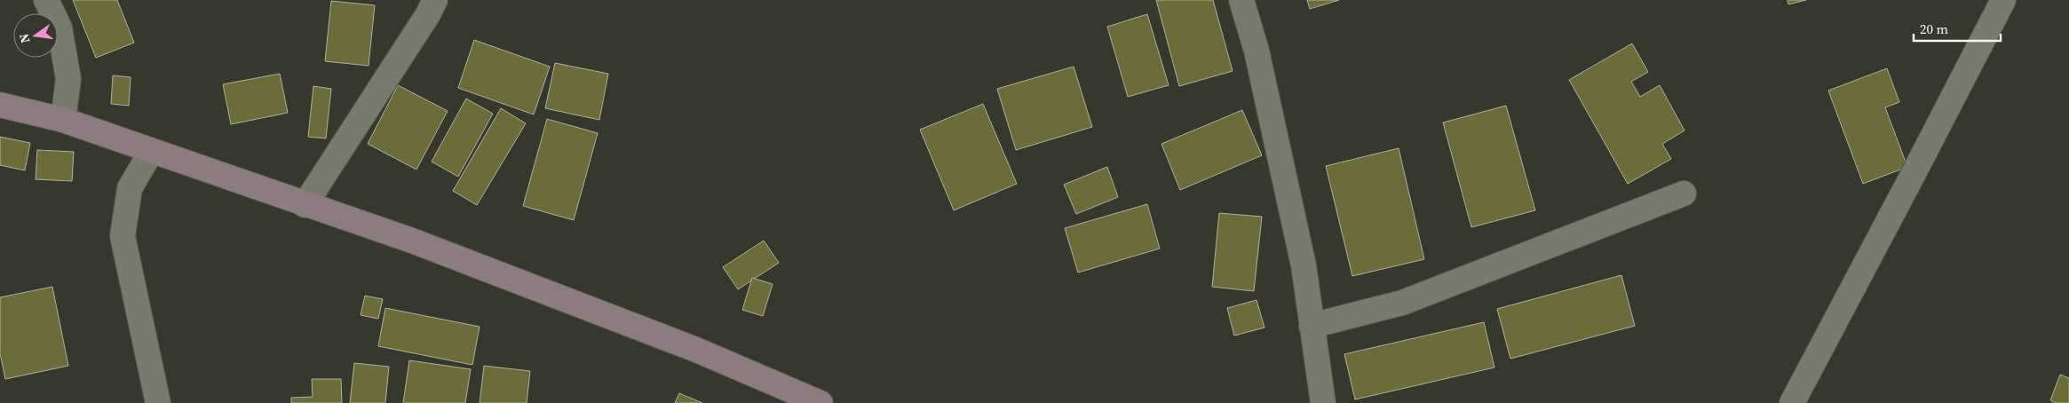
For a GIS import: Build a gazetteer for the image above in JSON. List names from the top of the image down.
{
  "scale_bar": "20 m",
  "north": "left"
}
